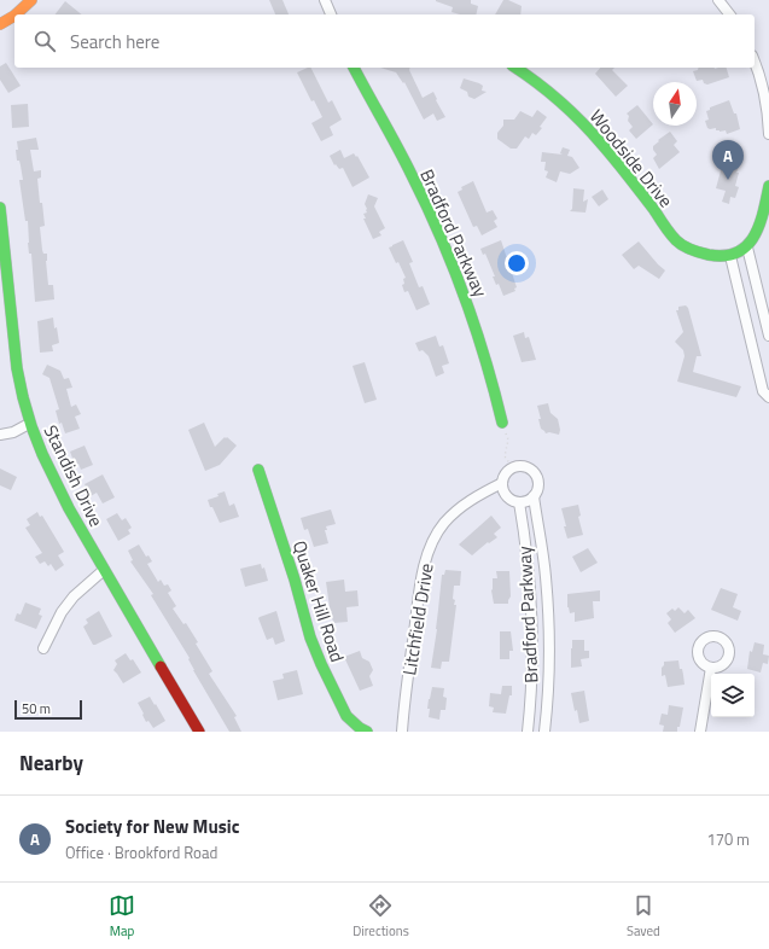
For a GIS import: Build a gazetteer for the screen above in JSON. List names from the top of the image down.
{
  "streets": {
    "street": [
      "Woodside Drive",
      "Bradford Parkway",
      "Standish Drive",
      "Quaker Hill Road",
      "Litchfield Drive"
    ]
  },
  "crossings": [
    ["Bradford Parkway", "Litchfield Drive"]
  ],
  "scale_bar": "50 m",
  "north": "top",
  "page": {
    "search": "Search here",
    "pins": "A",
    "scale": "50 m",
    "heading": "Nearby",
    "list": [
      {
        "mark": "A",
        "name": "Society for New Music",
        "note": "Office · Brookford Road",
        "value": "170 m"
      }
    ],
    "nav": ["Map", "Directions", "Saved"]
  }
}
